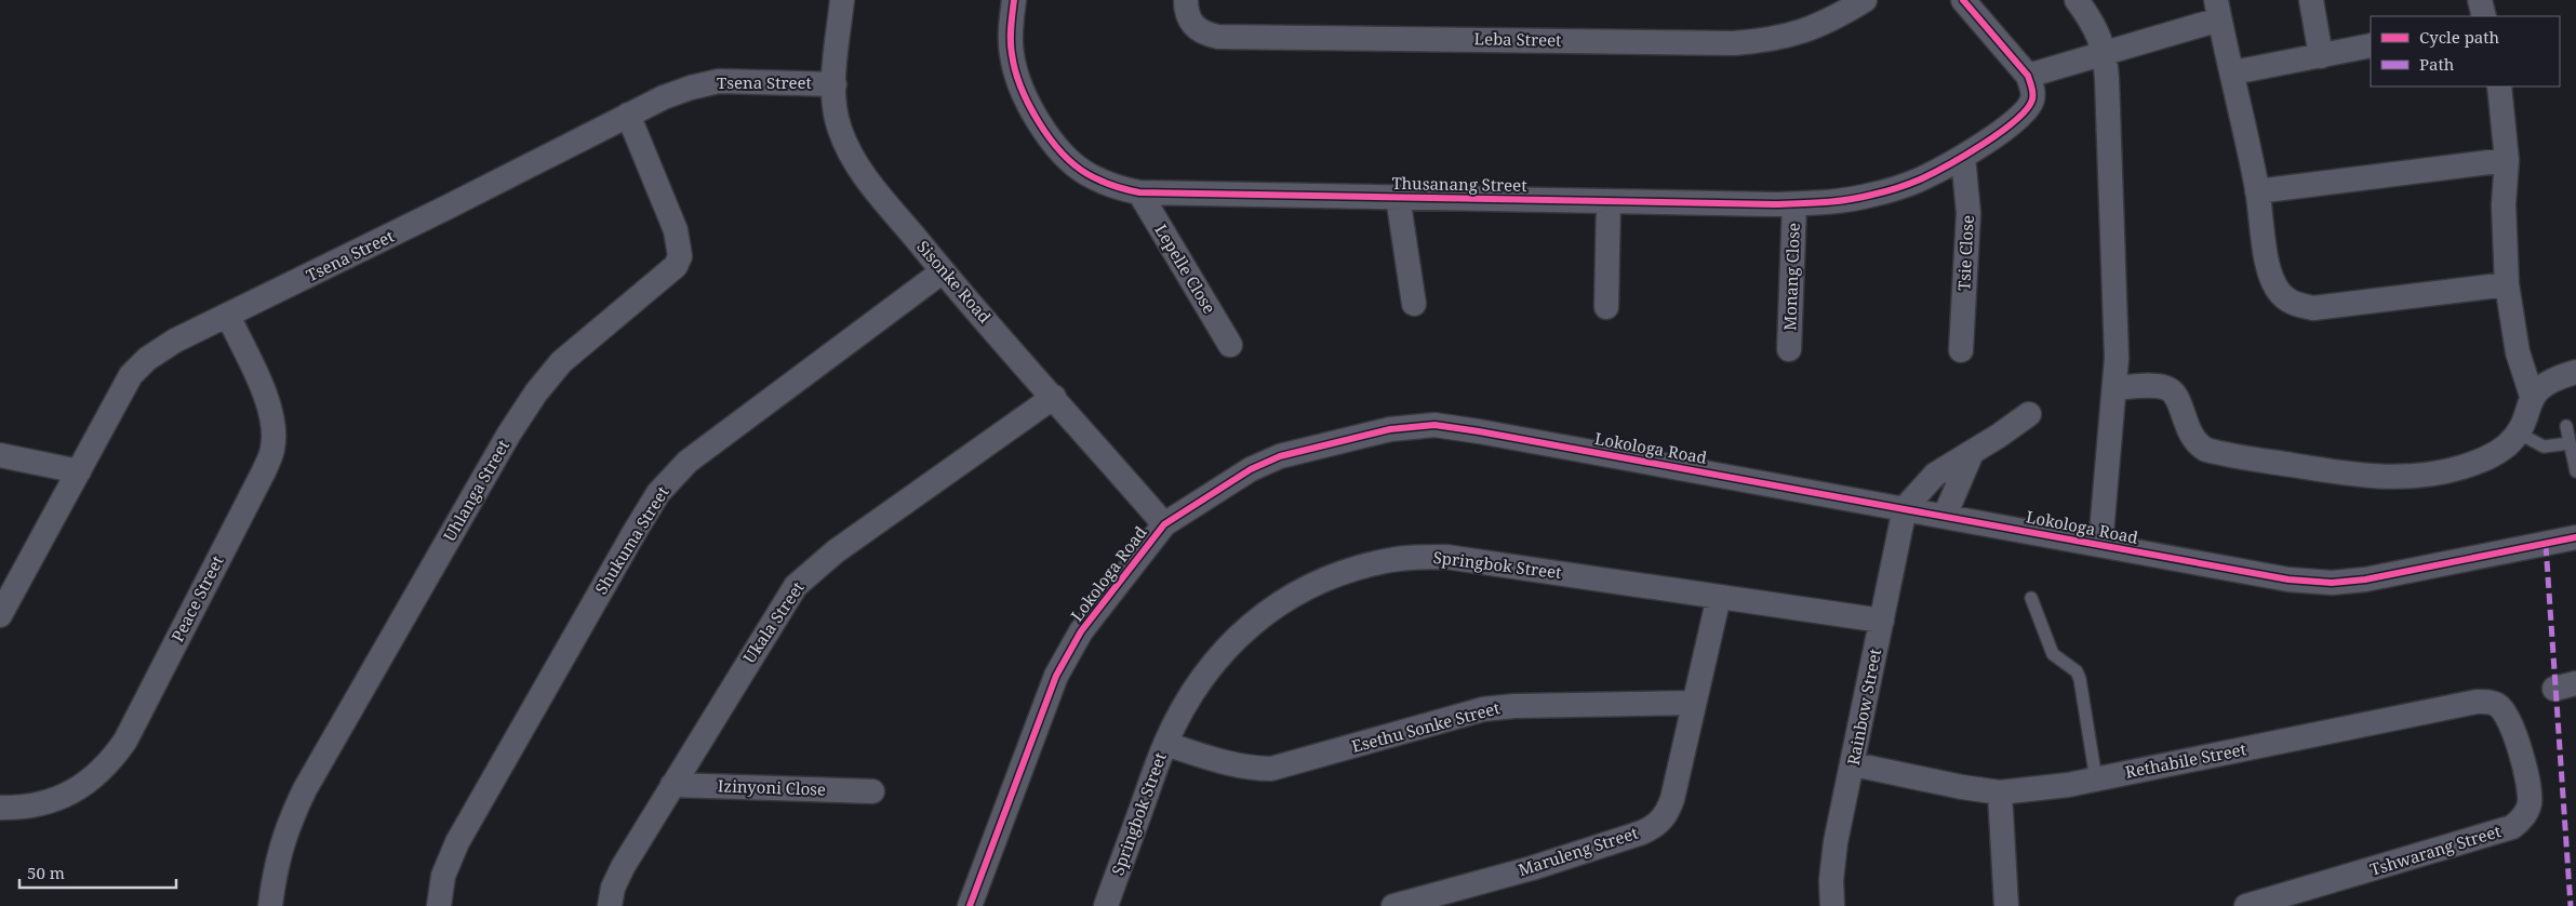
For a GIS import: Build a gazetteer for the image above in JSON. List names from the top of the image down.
{
  "streets": {
    "street": [
      "Leba Street",
      "Tsena Street",
      "Thusanang Street",
      "Tsie Close",
      "Lepelle Close",
      "Monang Close",
      "Sisonke Road",
      "Lokologa Road",
      "Uhlanga Street",
      "Shukuma Street",
      "Springbok Street",
      "Peace Street",
      "Ukala Street",
      "Rainbow Street",
      "Esethu Sonke Street",
      "Rethabile Street",
      "Izinyoni Close",
      "Tshwarang Street",
      "Maruleng Street"
    ]
  },
  "crossings": [
    ["Tsena Street", "Sisonke Road"],
    ["Tsena Street", "Uhlanga Street"],
    ["Tsena Street", "Peace Street"],
    ["Thusanang Street", "Tsie Close"],
    ["Thusanang Street", "Lepelle Close"],
    ["Thusanang Street", "Monang Close"],
    ["Sisonke Road", "Lokologa Road"],
    ["Sisonke Road", "Shukuma Street"],
    ["Sisonke Road", "Ukala Street"],
    ["Lokologa Road", "Rainbow Street"],
    ["Springbok Street", "Rainbow Street"],
    ["Springbok Street", "Esethu Sonke Street"],
    ["Springbok Street", "Maruleng Street"],
    ["Ukala Street", "Izinyoni Close"],
    ["Rainbow Street", "Rethabile Street"],
    ["Esethu Sonke Street", "Maruleng Street"],
    ["Rethabile Street", "Tshwarang Street"]
  ],
  "legend": ["Cycle path", "Path"],
  "scale_bar": "50 m"
}
